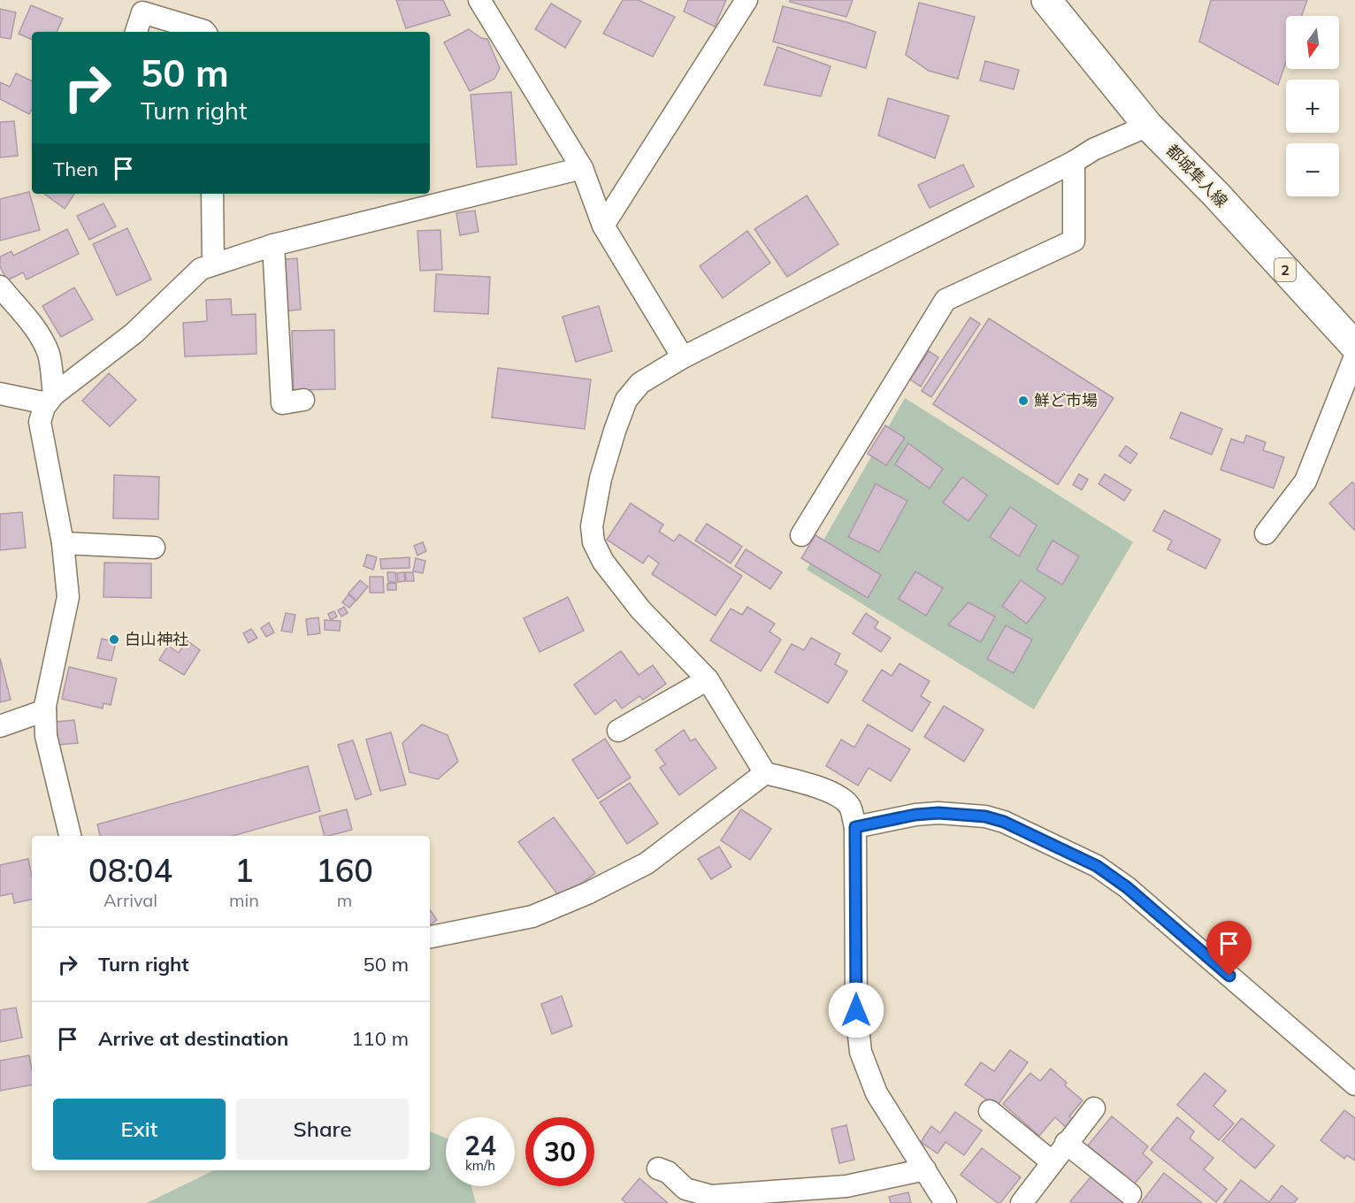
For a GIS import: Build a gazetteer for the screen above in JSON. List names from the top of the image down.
{
  "streets": {
    "main road": ["都城隼人線", "2"]
  },
  "places": ["鮮ど市場", "白山神社"],
  "north": "bottom",
  "page": {
    "map_buttons": ["+", "−"],
    "turn": ["50 m", "Turn right"],
    "then": "Then",
    "eta": [
      "08:04",
      "Arrival",
      "1",
      "min",
      "160",
      "m"
    ],
    "list": [
      {
        "name": "Turn right",
        "value": "50 m"
      },
      {
        "name": "Arrive at destination",
        "value": "110 m"
      }
    ],
    "buttons": ["Exit", "Share"],
    "speed": "24 km/h",
    "limit": "30"
  }
}
